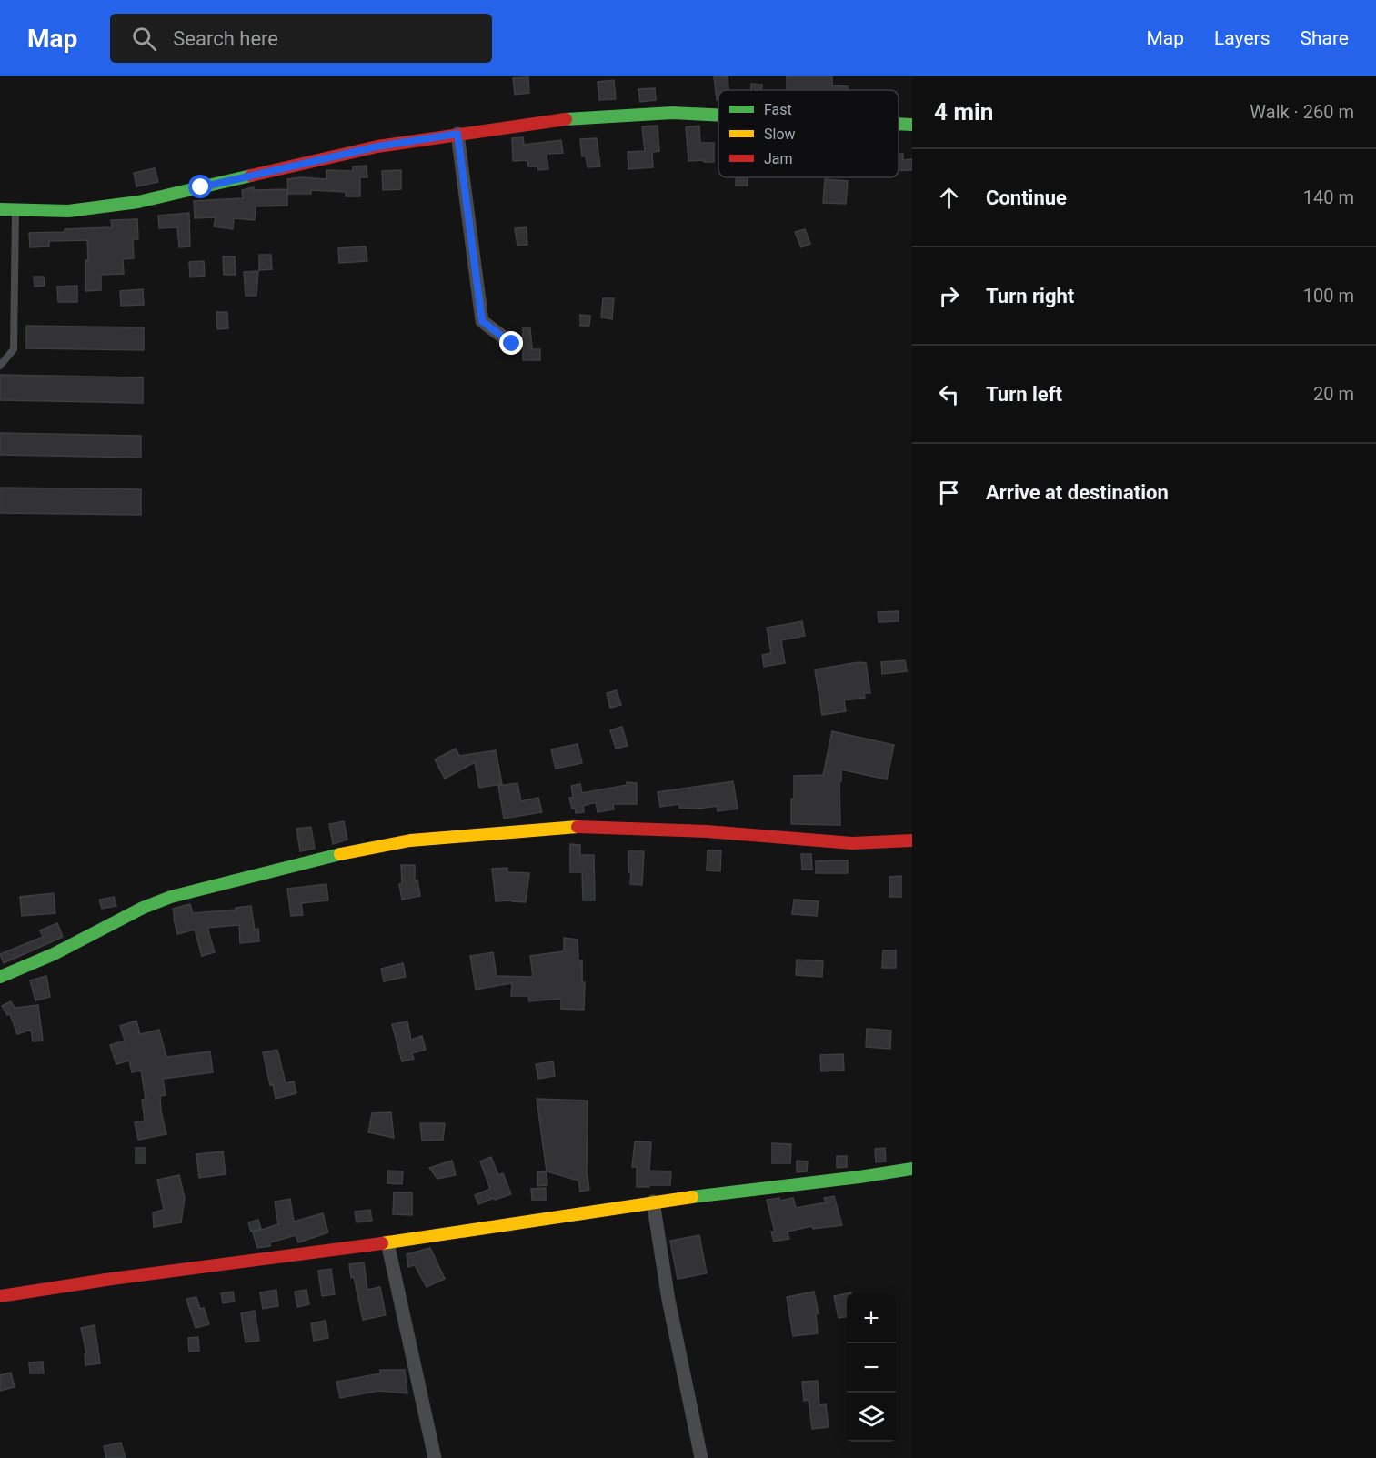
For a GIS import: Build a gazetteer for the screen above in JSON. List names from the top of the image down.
{
  "legend": ["Fast", "Slow", "Jam"],
  "page": {
    "header": "Map",
    "search": "Search here",
    "nav": ["Map", "Layers", "Share"],
    "heading": ["4 min", "Walk · 260 m"],
    "list": [
      ["Continue", "140 m"],
      ["Turn right", "100 m"],
      ["Turn left", "20 m"],
      "Arrive at destination"
    ],
    "map_buttons": ["+", "−"]
  }
}
